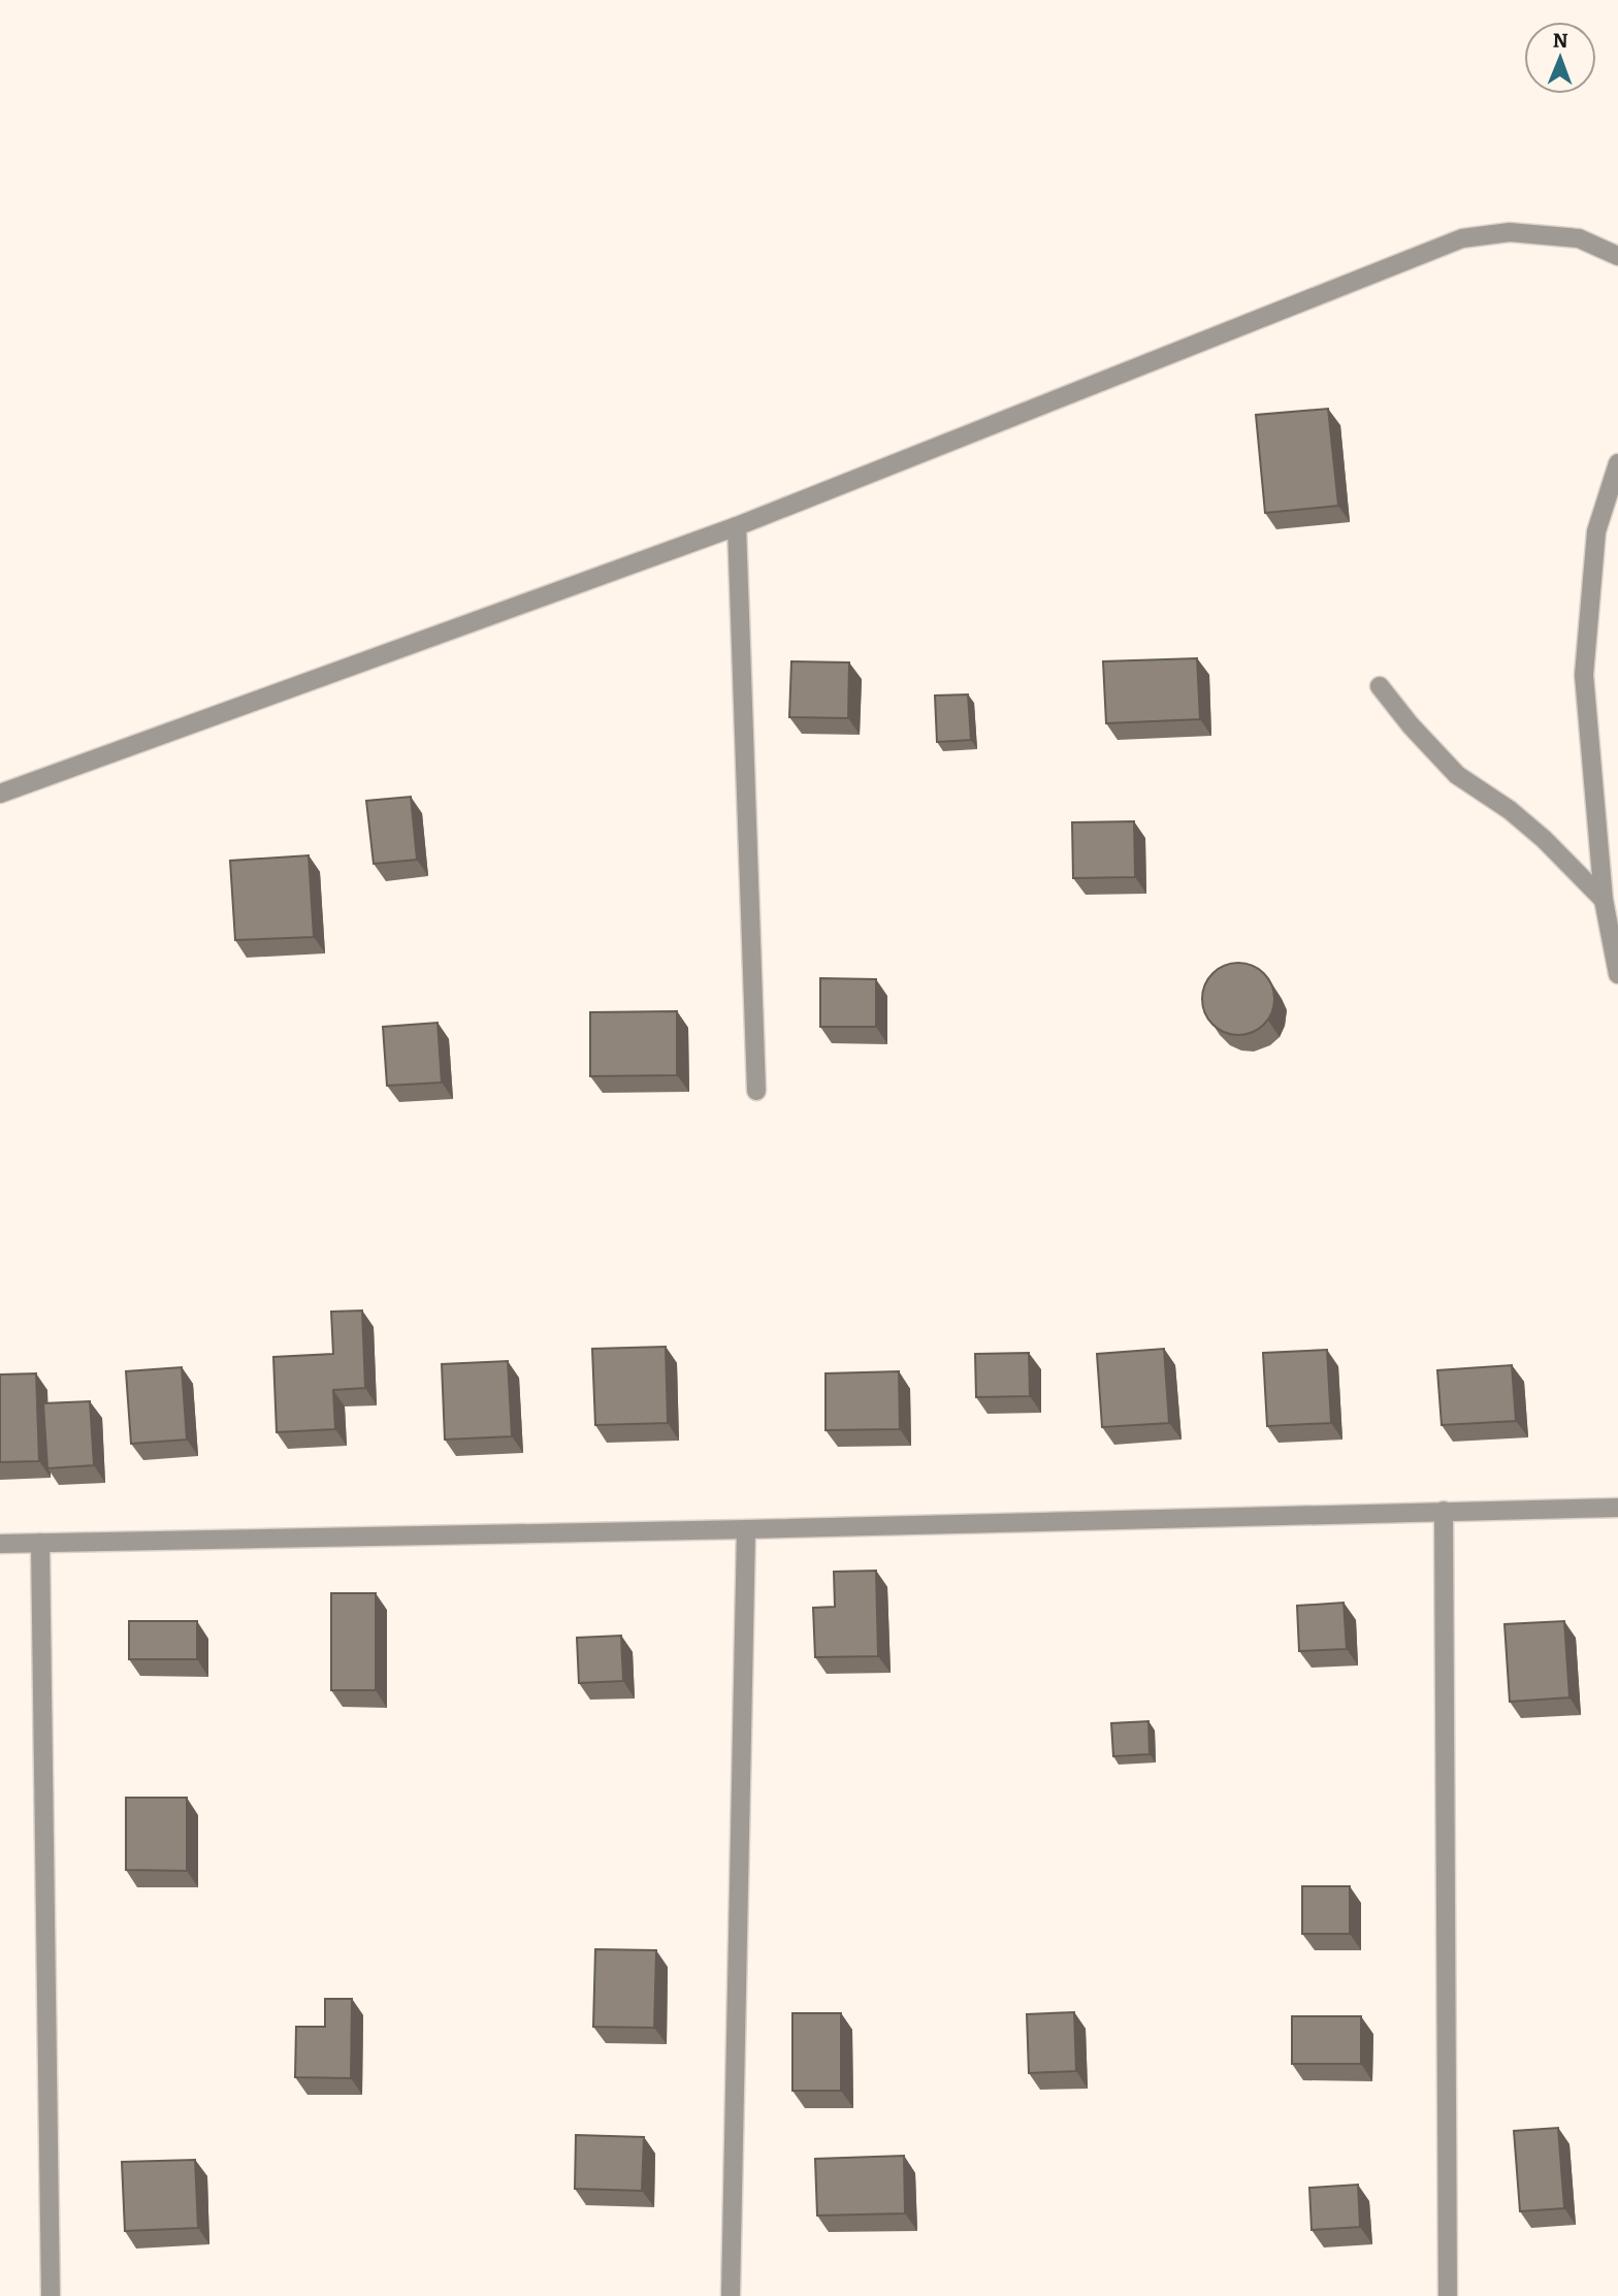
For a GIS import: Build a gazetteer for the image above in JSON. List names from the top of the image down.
{
  "north": "top"
}
